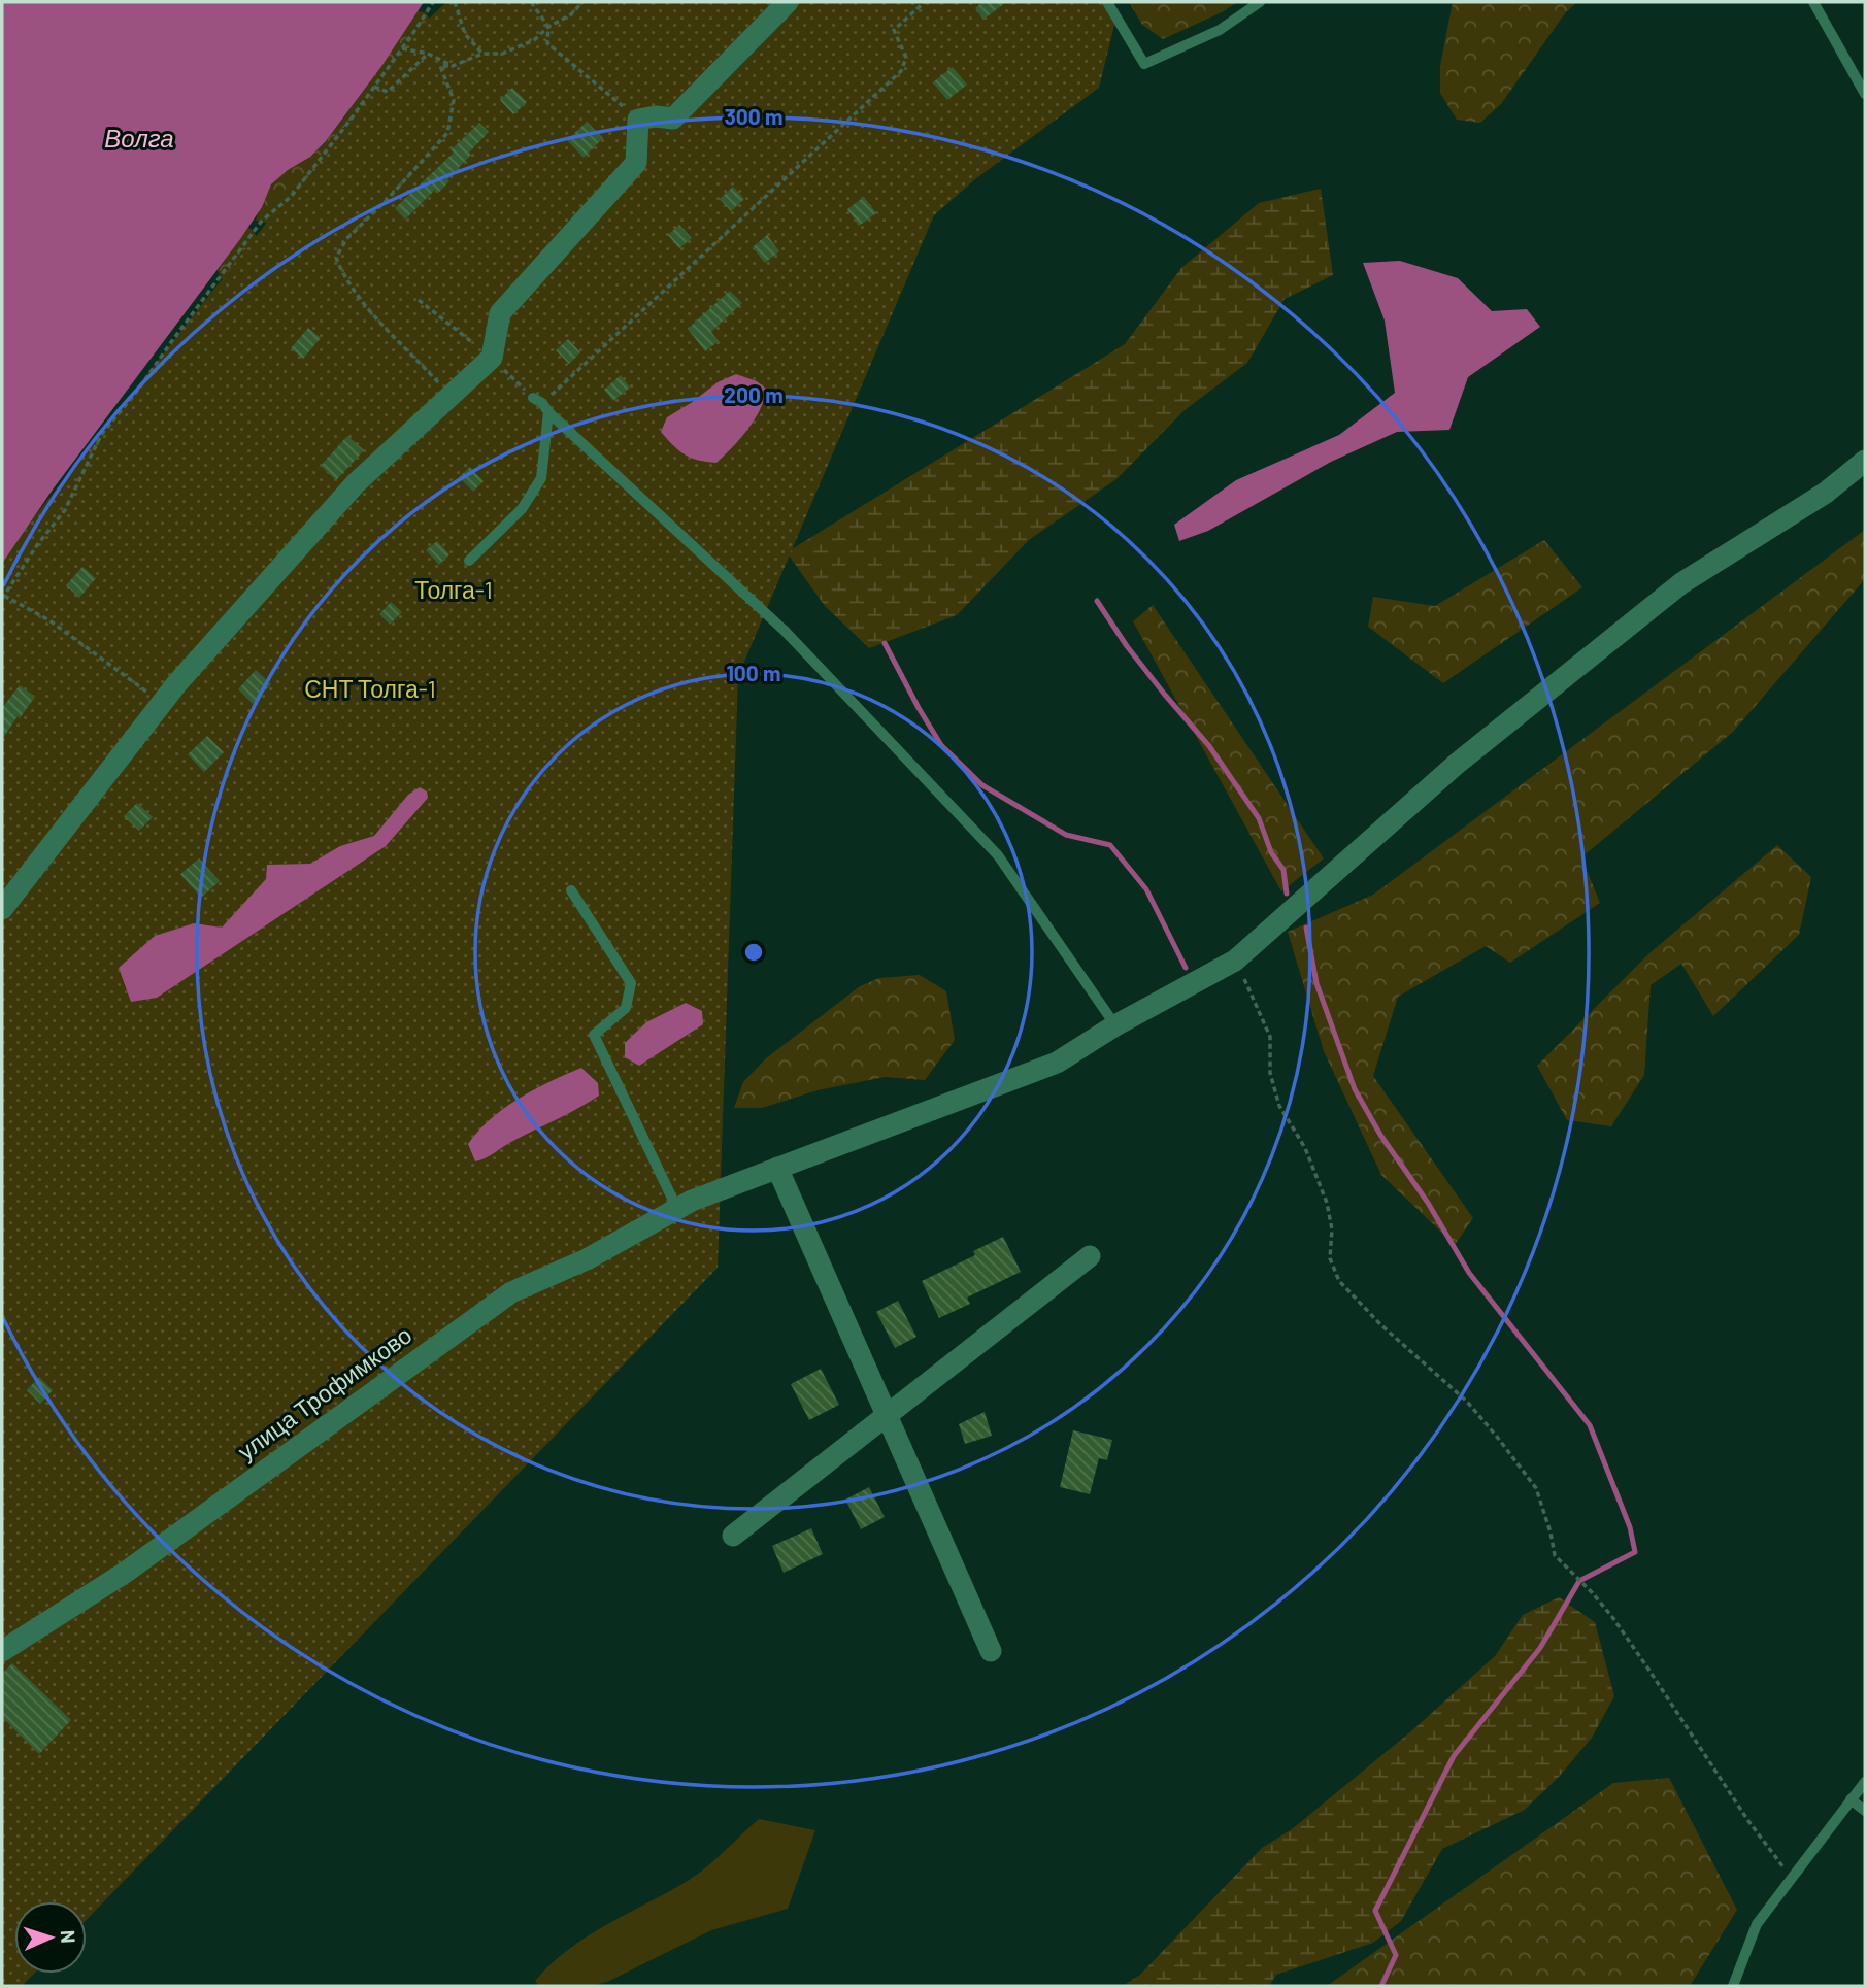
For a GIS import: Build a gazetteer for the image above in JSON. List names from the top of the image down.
{
  "streets": {
    "street": ["улица Трофимково"]
  },
  "water": ["Волга"],
  "parks": ["Толга-1", "СНТ Толга-1"],
  "north": "right",
  "rings": ["300 m", "200 m", "100 m"]
}
